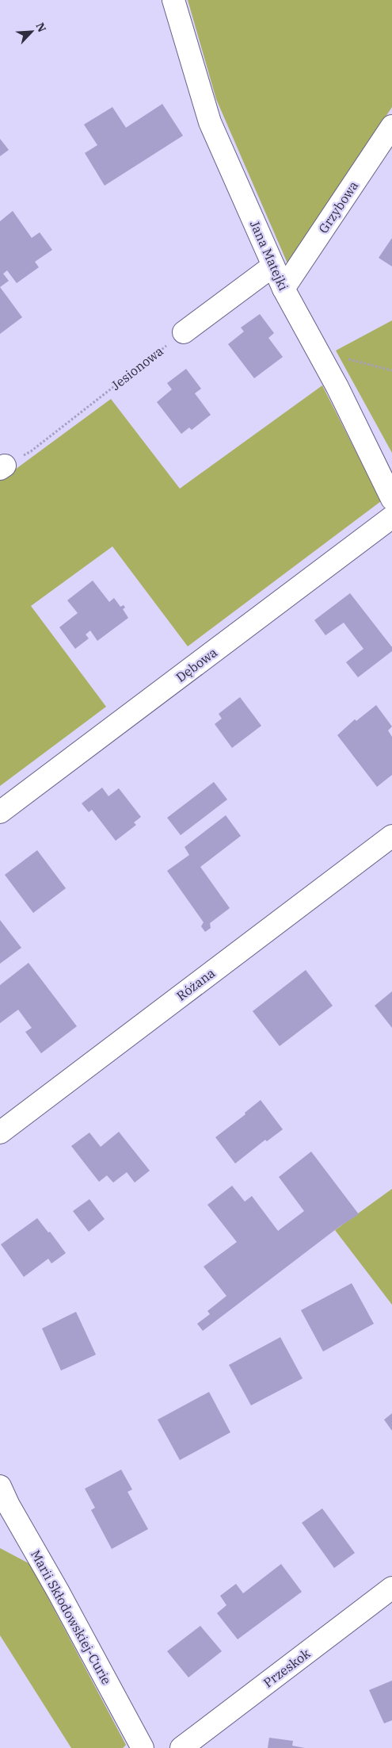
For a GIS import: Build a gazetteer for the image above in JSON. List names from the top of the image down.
{
  "streets": {
    "street": [
      "Grzybowa",
      "Jana Matejki",
      "Dębowa",
      "Różana",
      "Marii Skłodowskiej-Curie",
      "Przeskok"
    ],
    "path": ["Jesionowa"]
  },
  "crossings": [
    ["Grzybowa", "Jana Matejki"]
  ],
  "north": "top right"
}
